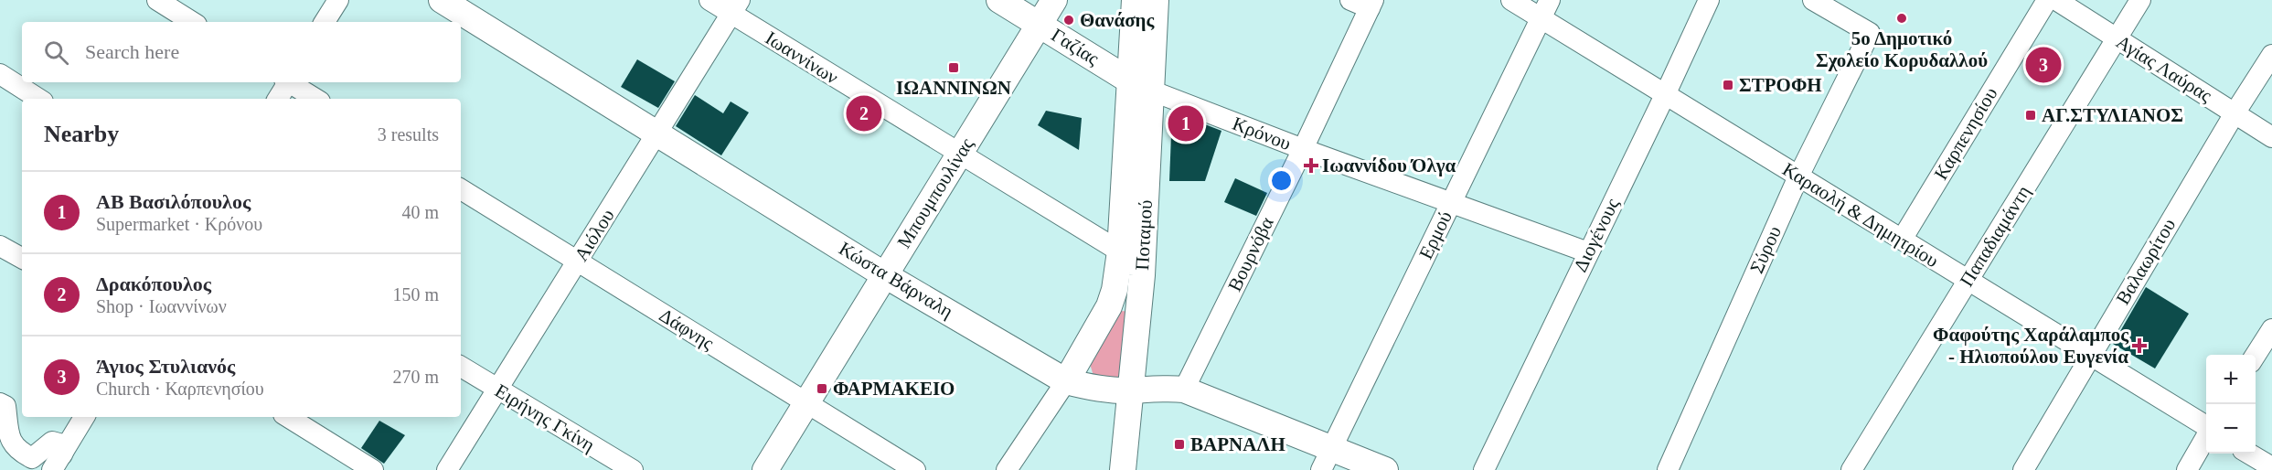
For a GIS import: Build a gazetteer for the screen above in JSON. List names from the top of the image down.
{
  "streets": {
    "street": [
      "Γαζίας",
      "Ιωαννίνων",
      "Αγίας Λαύρας",
      "Κρόνου",
      "Καρπενησίου",
      "Μπουμπουλίνας",
      "Καραολή & Δημητρίου",
      "Αιόλου",
      "Ποταμού",
      "Ερμού",
      "Διογένους",
      "Παπαδιαμάντη",
      "Σύρου",
      "Βουρνόβα",
      "Βαλαωρίτου",
      "Κώστα Βάρναλη",
      "Δάφνης",
      "Ειρήνης Γκίνη"
    ]
  },
  "crossings": [
    ["Γαζίας", "Κρόνου"],
    ["Γαζίας", "Μπουμπουλίνας"],
    ["Γαζίας", "Ποταμού"],
    ["Ιωαννίνων", "Μπουμπουλίνας"],
    ["Ιωαννίνων", "Αιόλου"],
    ["Ιωαννίνων", "Ποταμού"],
    ["Αγίας Λαύρας", "Παπαδιαμάντη"],
    ["Αγίας Λαύρας", "Βαλαωρίτου"],
    ["Κρόνου", "Ποταμού"],
    ["Κρόνου", "Ερμού"],
    ["Κρόνου", "Διογένους"],
    ["Κρόνου", "Βουρνόβα"],
    ["Καρπενησίου", "Καραολή & Δημητρίου"],
    ["Μπουμπουλίνας", "Κώστα Βάρναλη"],
    ["Μπουμπουλίνας", "Δάφνης"],
    ["Καραολή & Δημητρίου", "Ερμού"],
    ["Καραολή & Δημητρίου", "Διογένους"],
    ["Καραολή & Δημητρίου", "Παπαδιαμάντη"],
    ["Καραολή & Δημητρίου", "Σύρου"],
    ["Καραολή & Δημητρίου", "Βαλαωρίτου"],
    ["Αιόλου", "Κώστα Βάρναλη"],
    ["Αιόλου", "Δάφνης"],
    ["Αιόλου", "Ειρήνης Γκίνη"],
    ["Ποταμού", "Κώστα Βάρναλη"],
    ["Ερμού", "Κώστα Βάρναλη"],
    ["Βουρνόβα", "Κώστα Βάρναλη"]
  ],
  "places": {
    "other": ["5ο Δημοτικό Σχολείο Κορυδαλλού", "Θανάσης"],
    "transit": [
      "ΙΩΑΝΝΙΝΩΝ",
      "ΣΤΡΟΦΗ",
      "ΑΓ.ΣΤΥΛΙΑΝΟΣ",
      "ΦΑΡΜΑΚΕΙΟ",
      "ΒΑΡΝΑΛΗ"
    ],
    "health": ["Ιωαννίδου Όλγα", "Φαφούτης Χαράλαμπος - Ηλιοπούλου Ευγενία"]
  },
  "page": {
    "search": "Search here",
    "pins": ["3", "2", "1"],
    "heading": ["Nearby", "3 results"],
    "list": [
      {
        "mark": "1",
        "name": "ΑΒ Βασιλόπουλος",
        "note": "Supermarket · Κρόνου",
        "value": "40 m"
      },
      {
        "mark": "2",
        "name": "Δρακόπουλος",
        "note": "Shop · Ιωαννίνων",
        "value": "150 m"
      },
      {
        "mark": "3",
        "name": "Άγιος Στυλιανός",
        "note": "Church · Καρπενησίου",
        "value": "270 m"
      }
    ],
    "map_buttons": ["+", "−"]
  }
}
